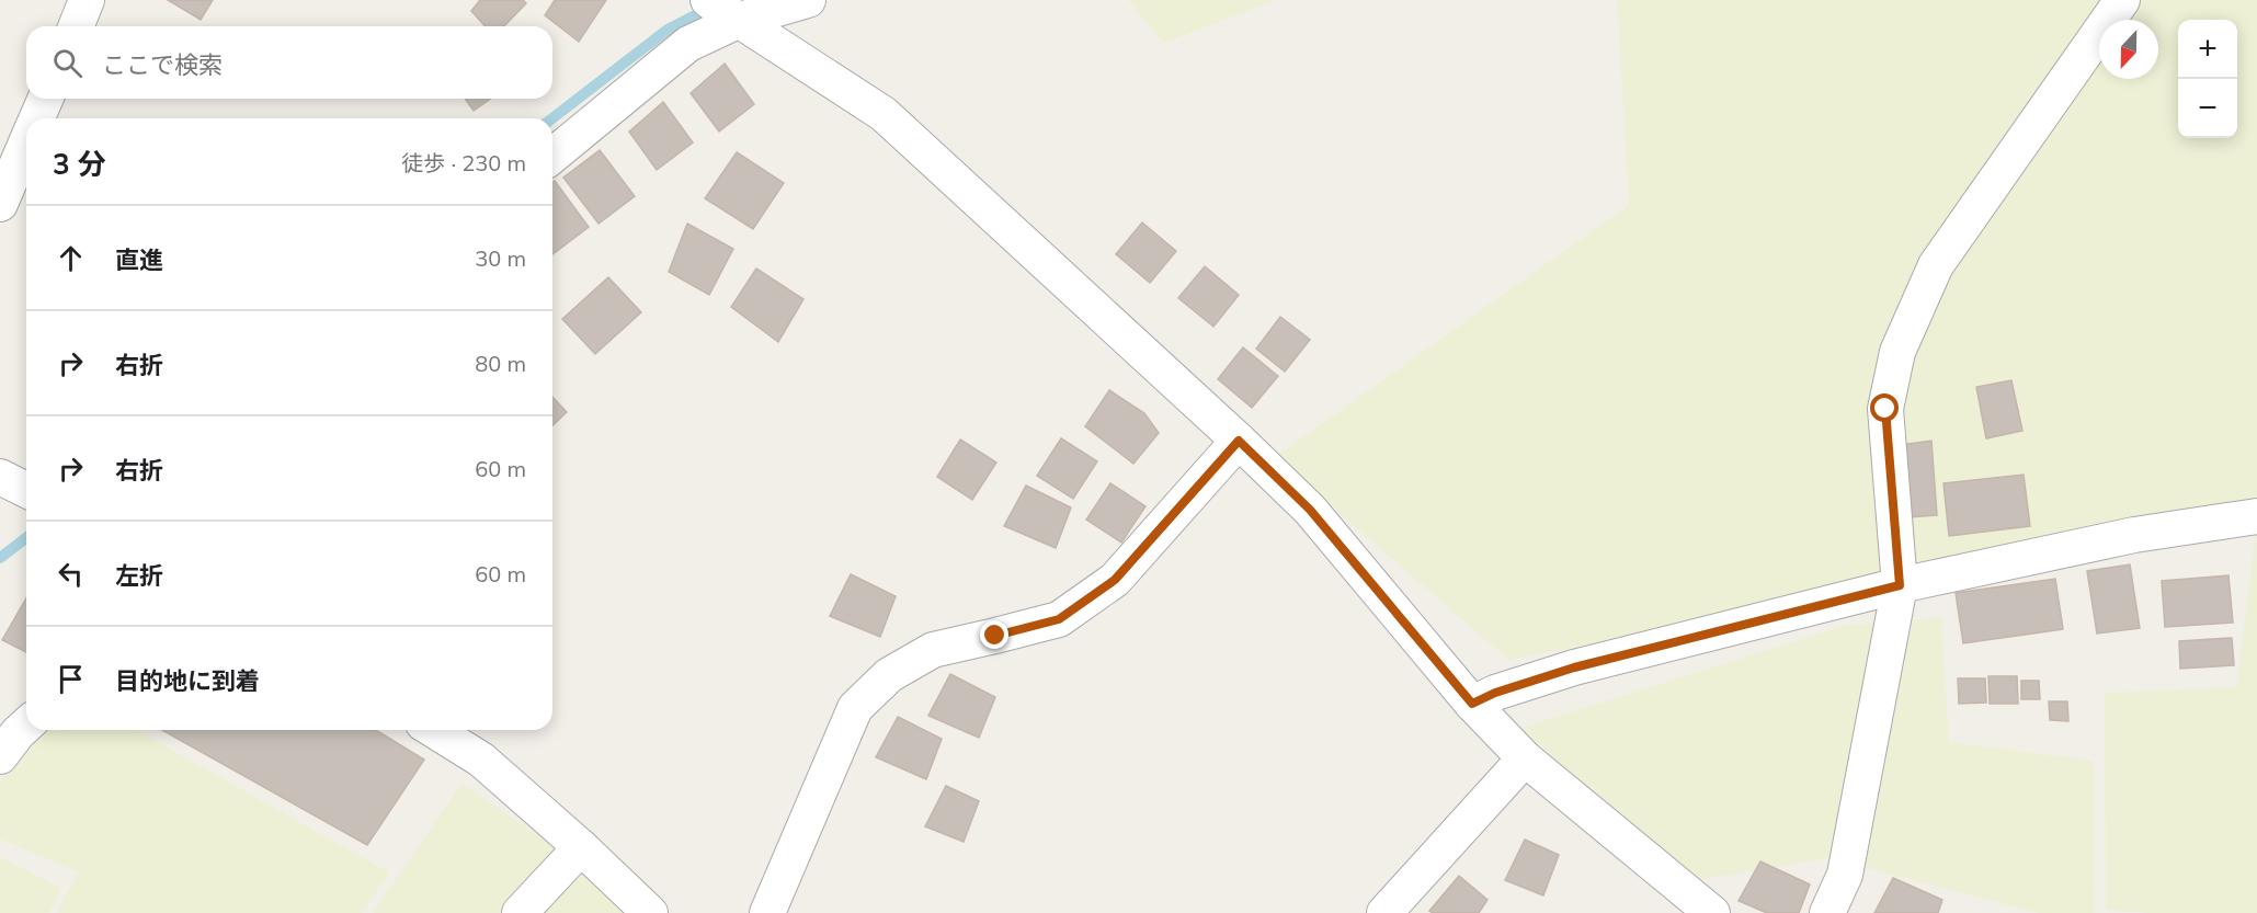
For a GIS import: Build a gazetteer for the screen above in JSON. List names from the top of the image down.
{
  "north": "bottom",
  "page": {
    "map_buttons": ["+", "−"],
    "search": "ここで検索",
    "heading": ["3 分", "徒歩 · 230 m"],
    "list": [
      ["直進", "30 m"],
      ["右折", "80 m"],
      ["右折", "60 m"],
      ["左折", "60 m"],
      "目的地に到着"
    ]
  }
}
